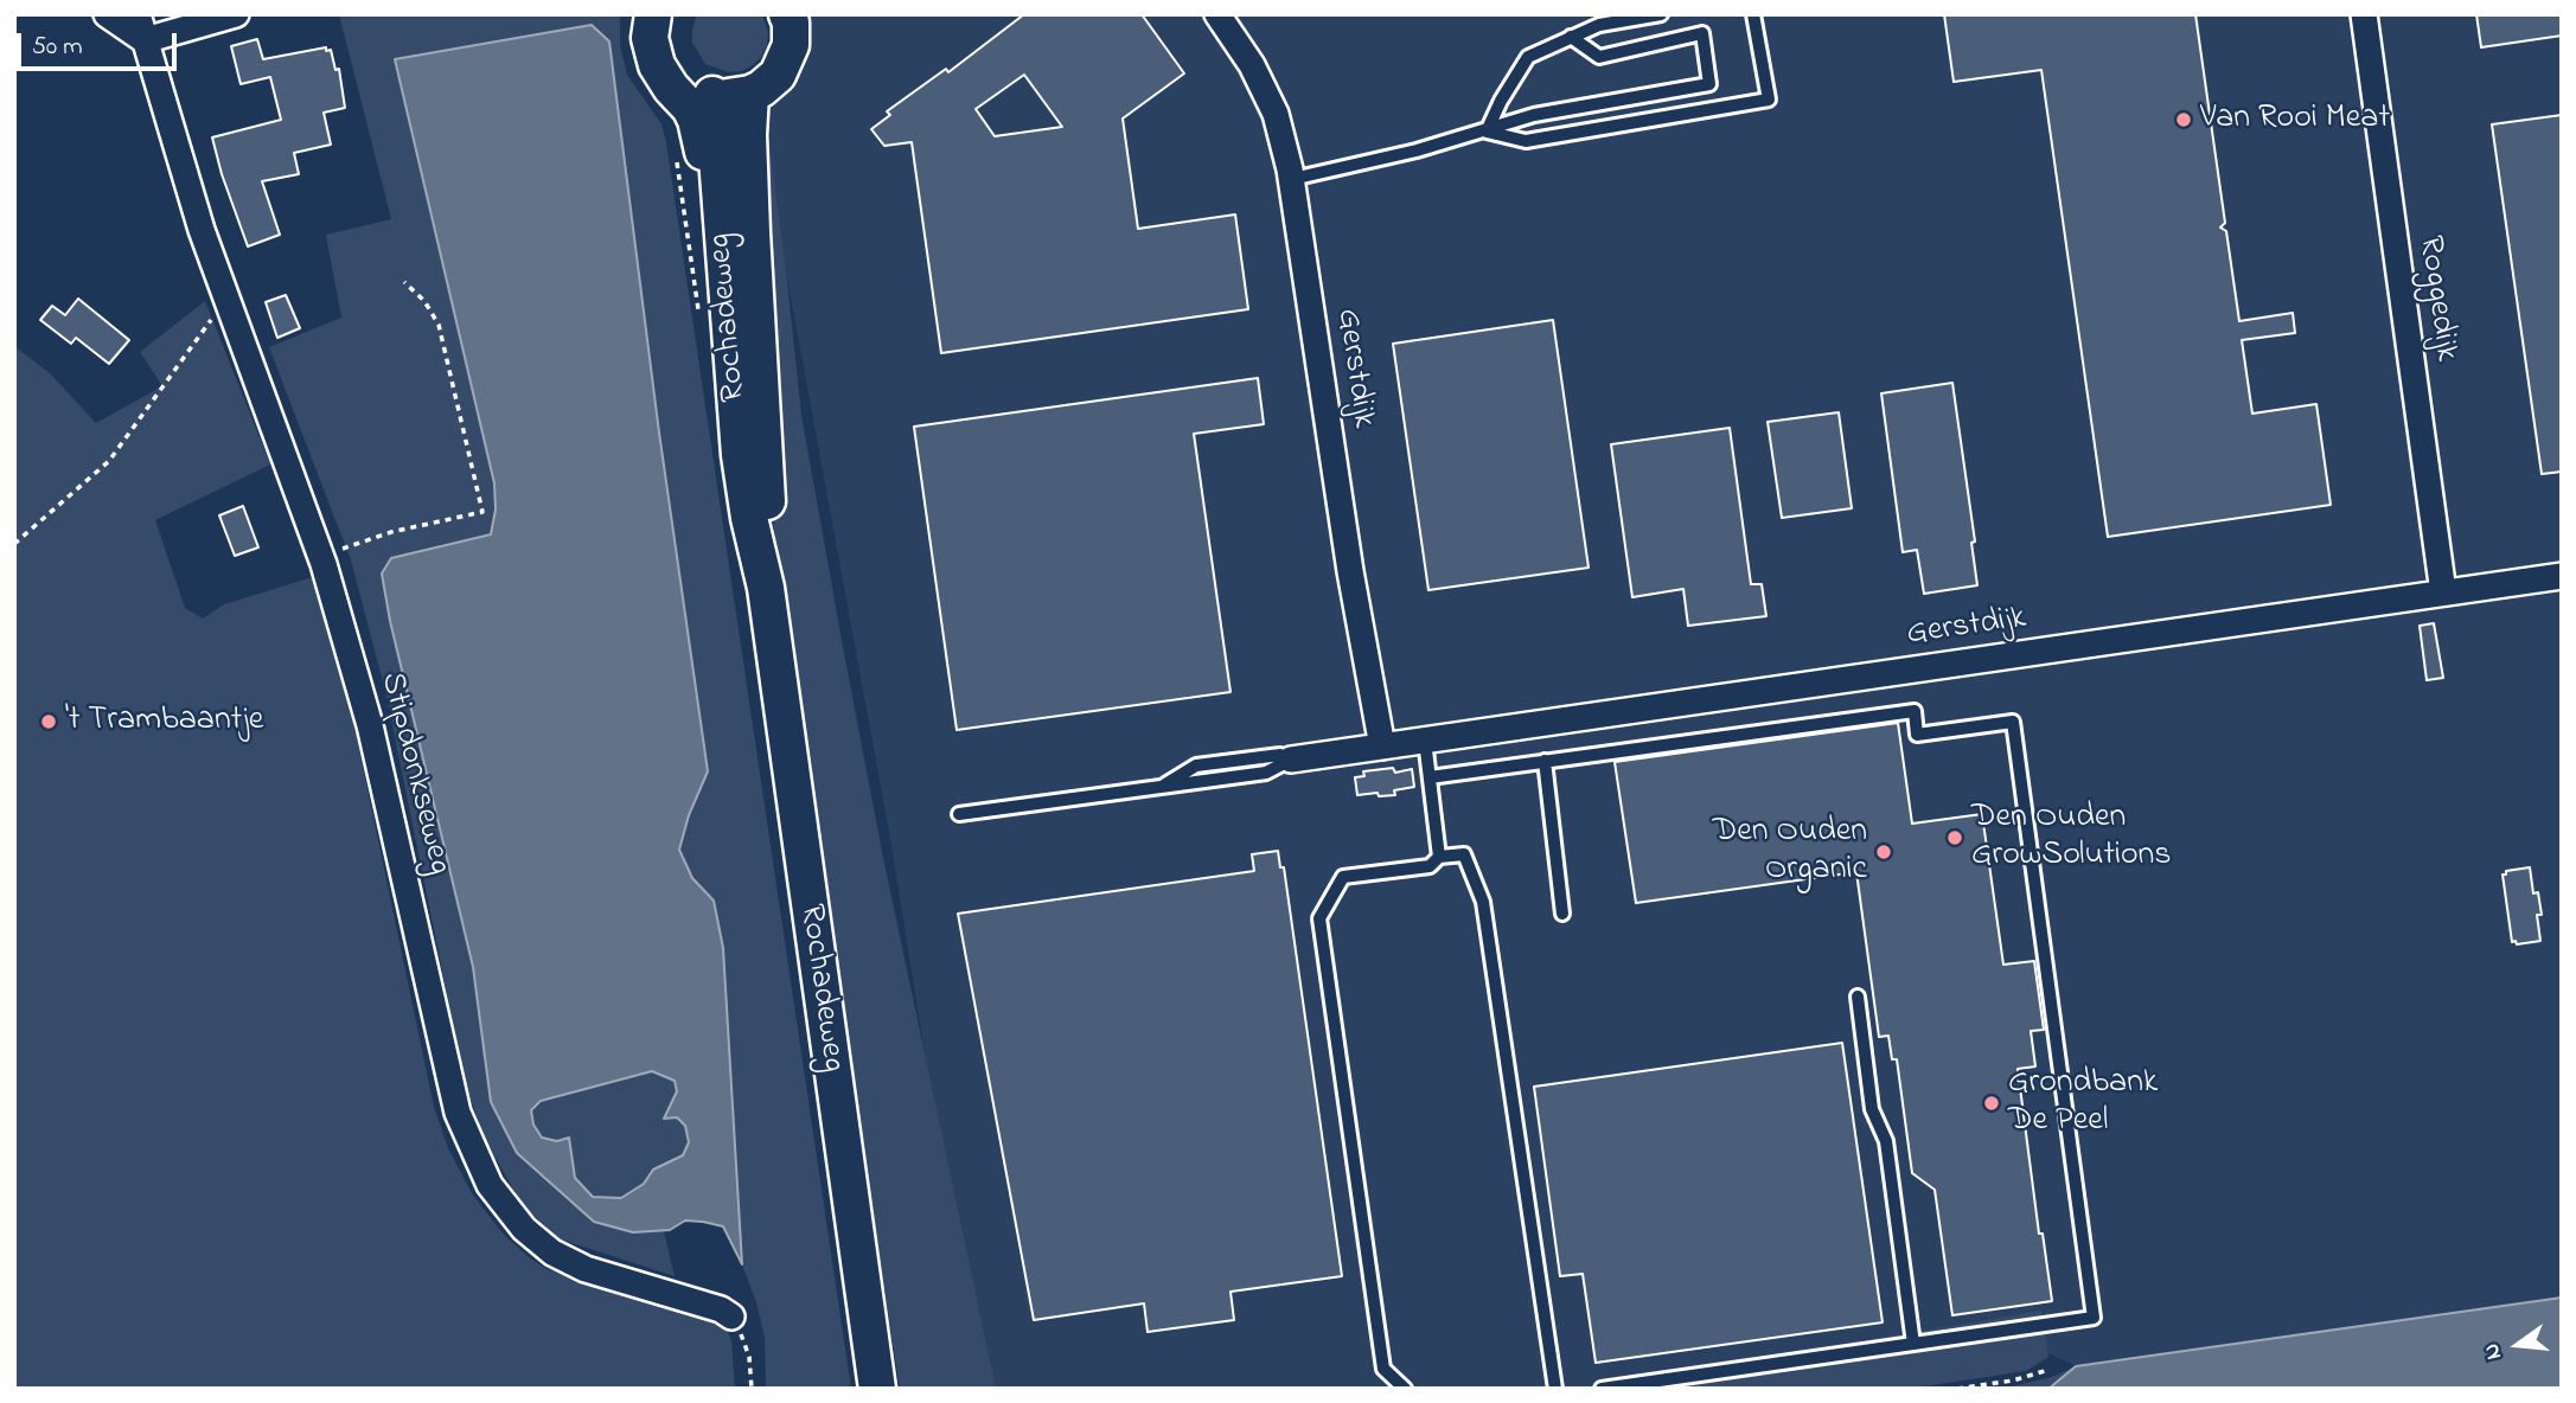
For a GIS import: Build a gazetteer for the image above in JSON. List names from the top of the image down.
{
  "streets": {
    "main road": ["Rochadeweg"],
    "street": ["Roggedijk", "Gerstdijk", "Stipdonkseweg"]
  },
  "crossings": [
    ["Roggedijk", "Gerstdijk"]
  ],
  "places": [
    "Van Rooi Meat",
    "'t Trambaantje",
    "Den Ouden GrowSolutions",
    "Den Ouden Organic",
    "Grondbank De Peel"
  ],
  "scale_bar": "50 m",
  "north": "left"
}
